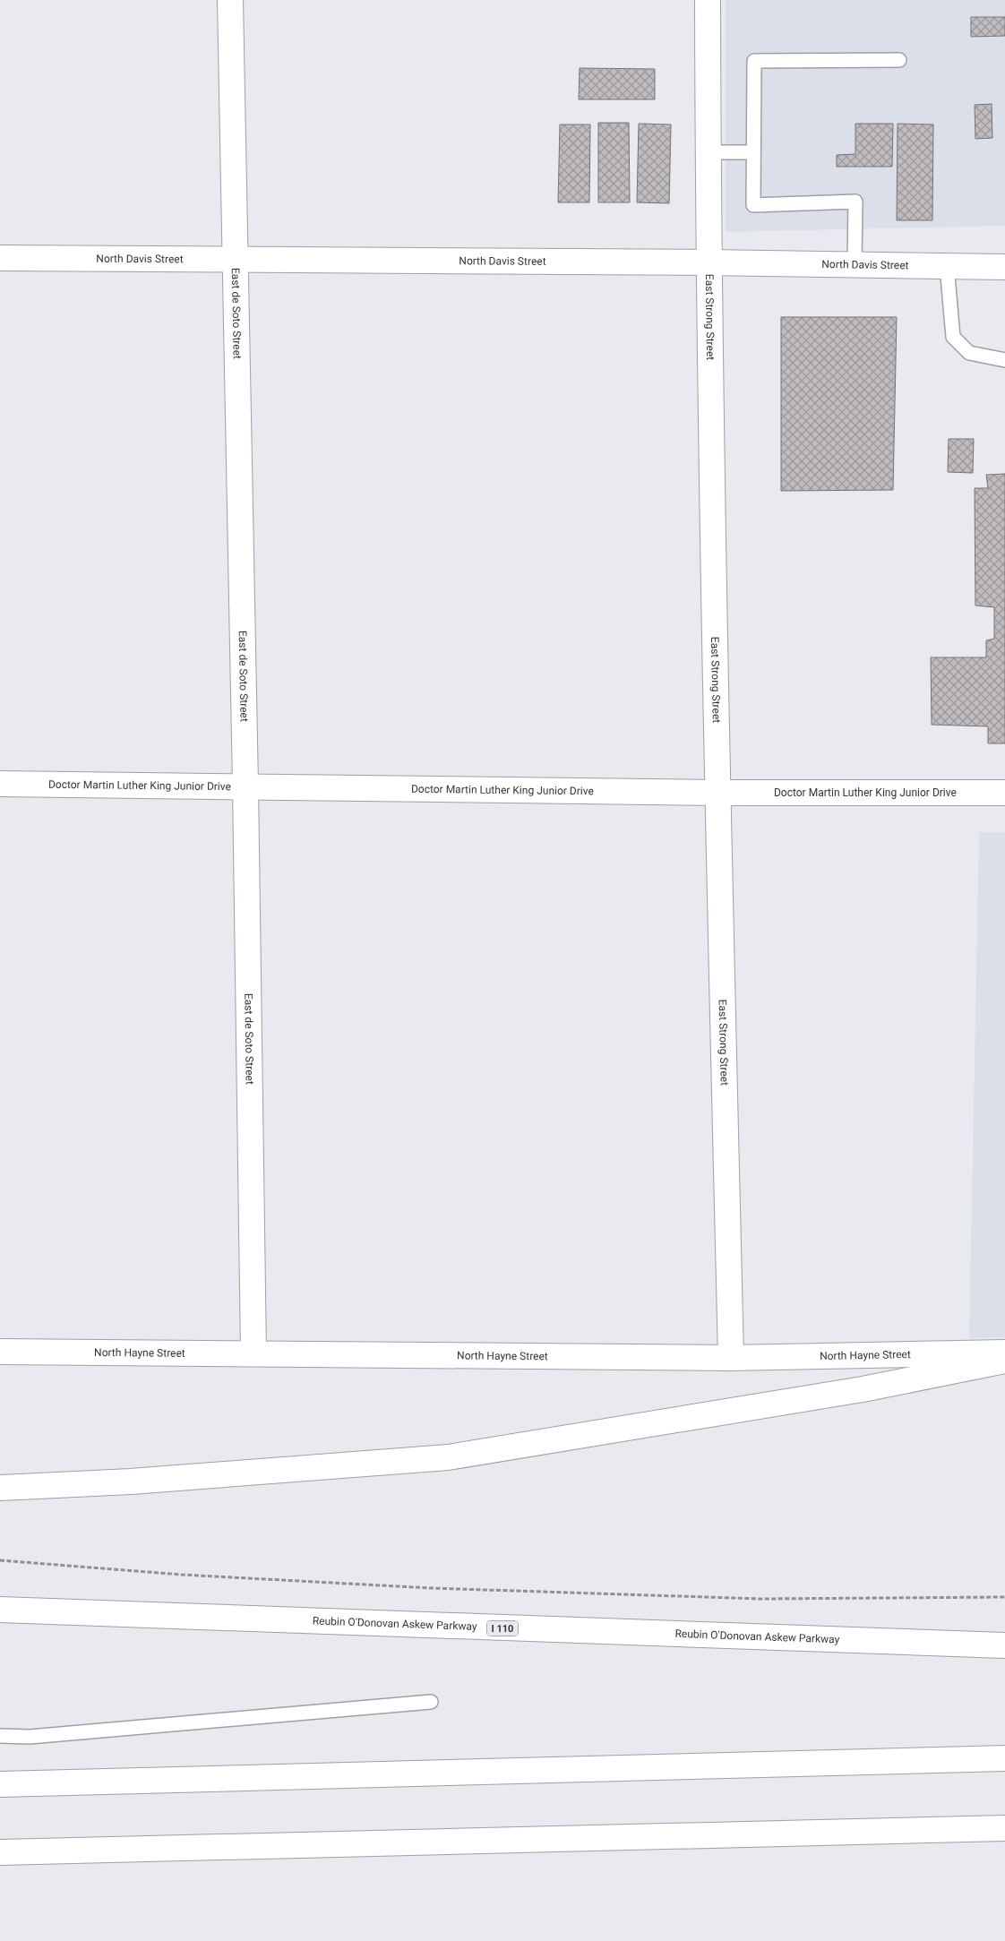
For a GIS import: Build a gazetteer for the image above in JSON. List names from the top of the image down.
{
  "streets": {
    "main road": [
      "North Davis Street",
      "East de Soto Street",
      "East Strong Street",
      "Doctor Martin Luther King Junior Drive",
      "North Hayne Street",
      "Reubin O'Donovan Askew Parkway",
      "I 110"
    ]
  },
  "crossings": [
    ["North Davis Street", "East de Soto Street"],
    ["North Davis Street", "East Strong Street"],
    ["East de Soto Street", "Doctor Martin Luther King Junior Drive"],
    ["East de Soto Street", "North Hayne Street"],
    ["East Strong Street", "Doctor Martin Luther King Junior Drive"],
    ["East Strong Street", "North Hayne Street"]
  ]
}
